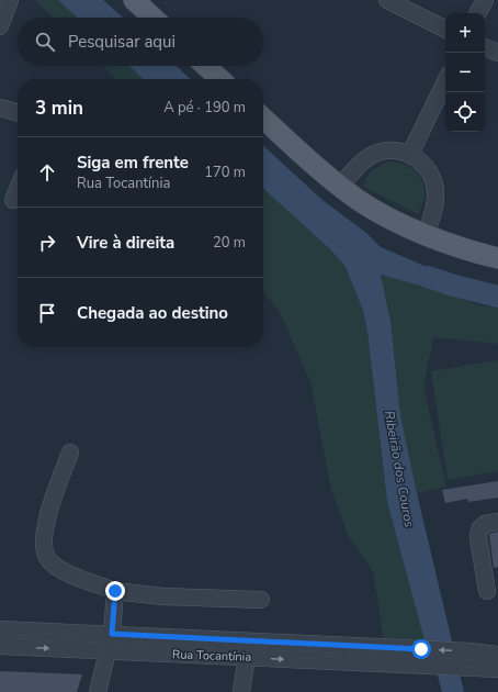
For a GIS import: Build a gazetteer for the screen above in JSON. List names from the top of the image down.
{
  "streets": {
    "street": ["Rua Tocantínia"]
  },
  "water": ["Ribeirão dos Couros"],
  "page": {
    "map_buttons": ["+", "−"],
    "search": "Pesquisar aqui",
    "heading": ["3 min", "A pé · 190 m"],
    "list": [
      ["Siga em frente", "Rua Tocantínia", "170 m"],
      ["Vire à direita", "20 m"],
      "Chegada ao destino"
    ]
  }
}
